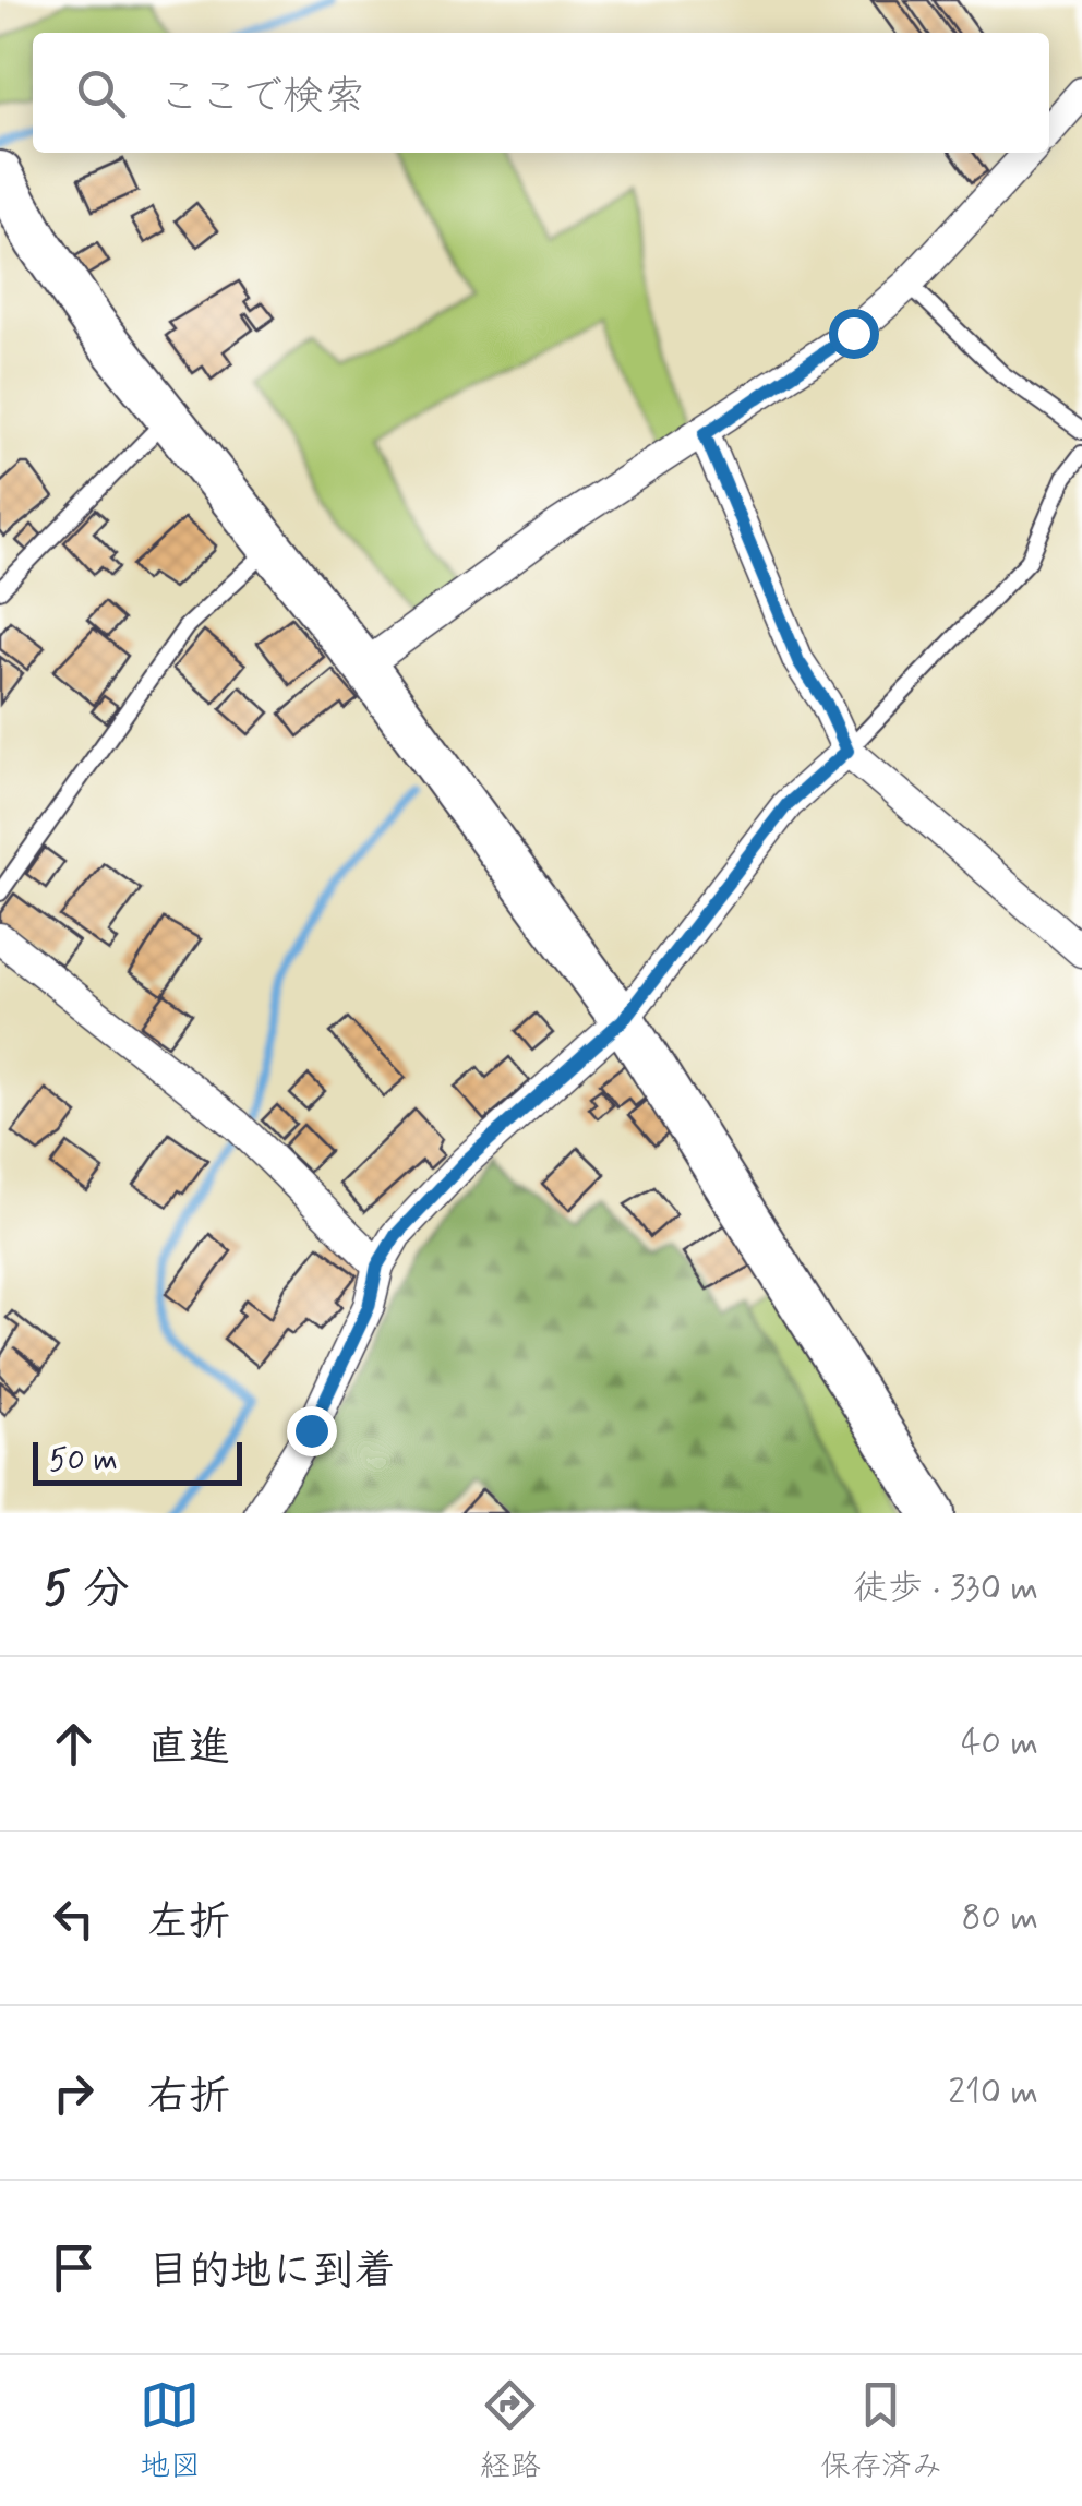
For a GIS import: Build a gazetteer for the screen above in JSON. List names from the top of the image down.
{
  "scale_bar": "50 m",
  "page": {
    "search": "ここで検索",
    "scale": "50 m",
    "heading": ["5 分", "徒歩 · 330 m"],
    "list": [
      ["直進", "40 m"],
      ["左折", "80 m"],
      ["右折", "210 m"],
      "目的地に到着"
    ],
    "nav": ["地図", "経路", "保存済み"]
  }
}
